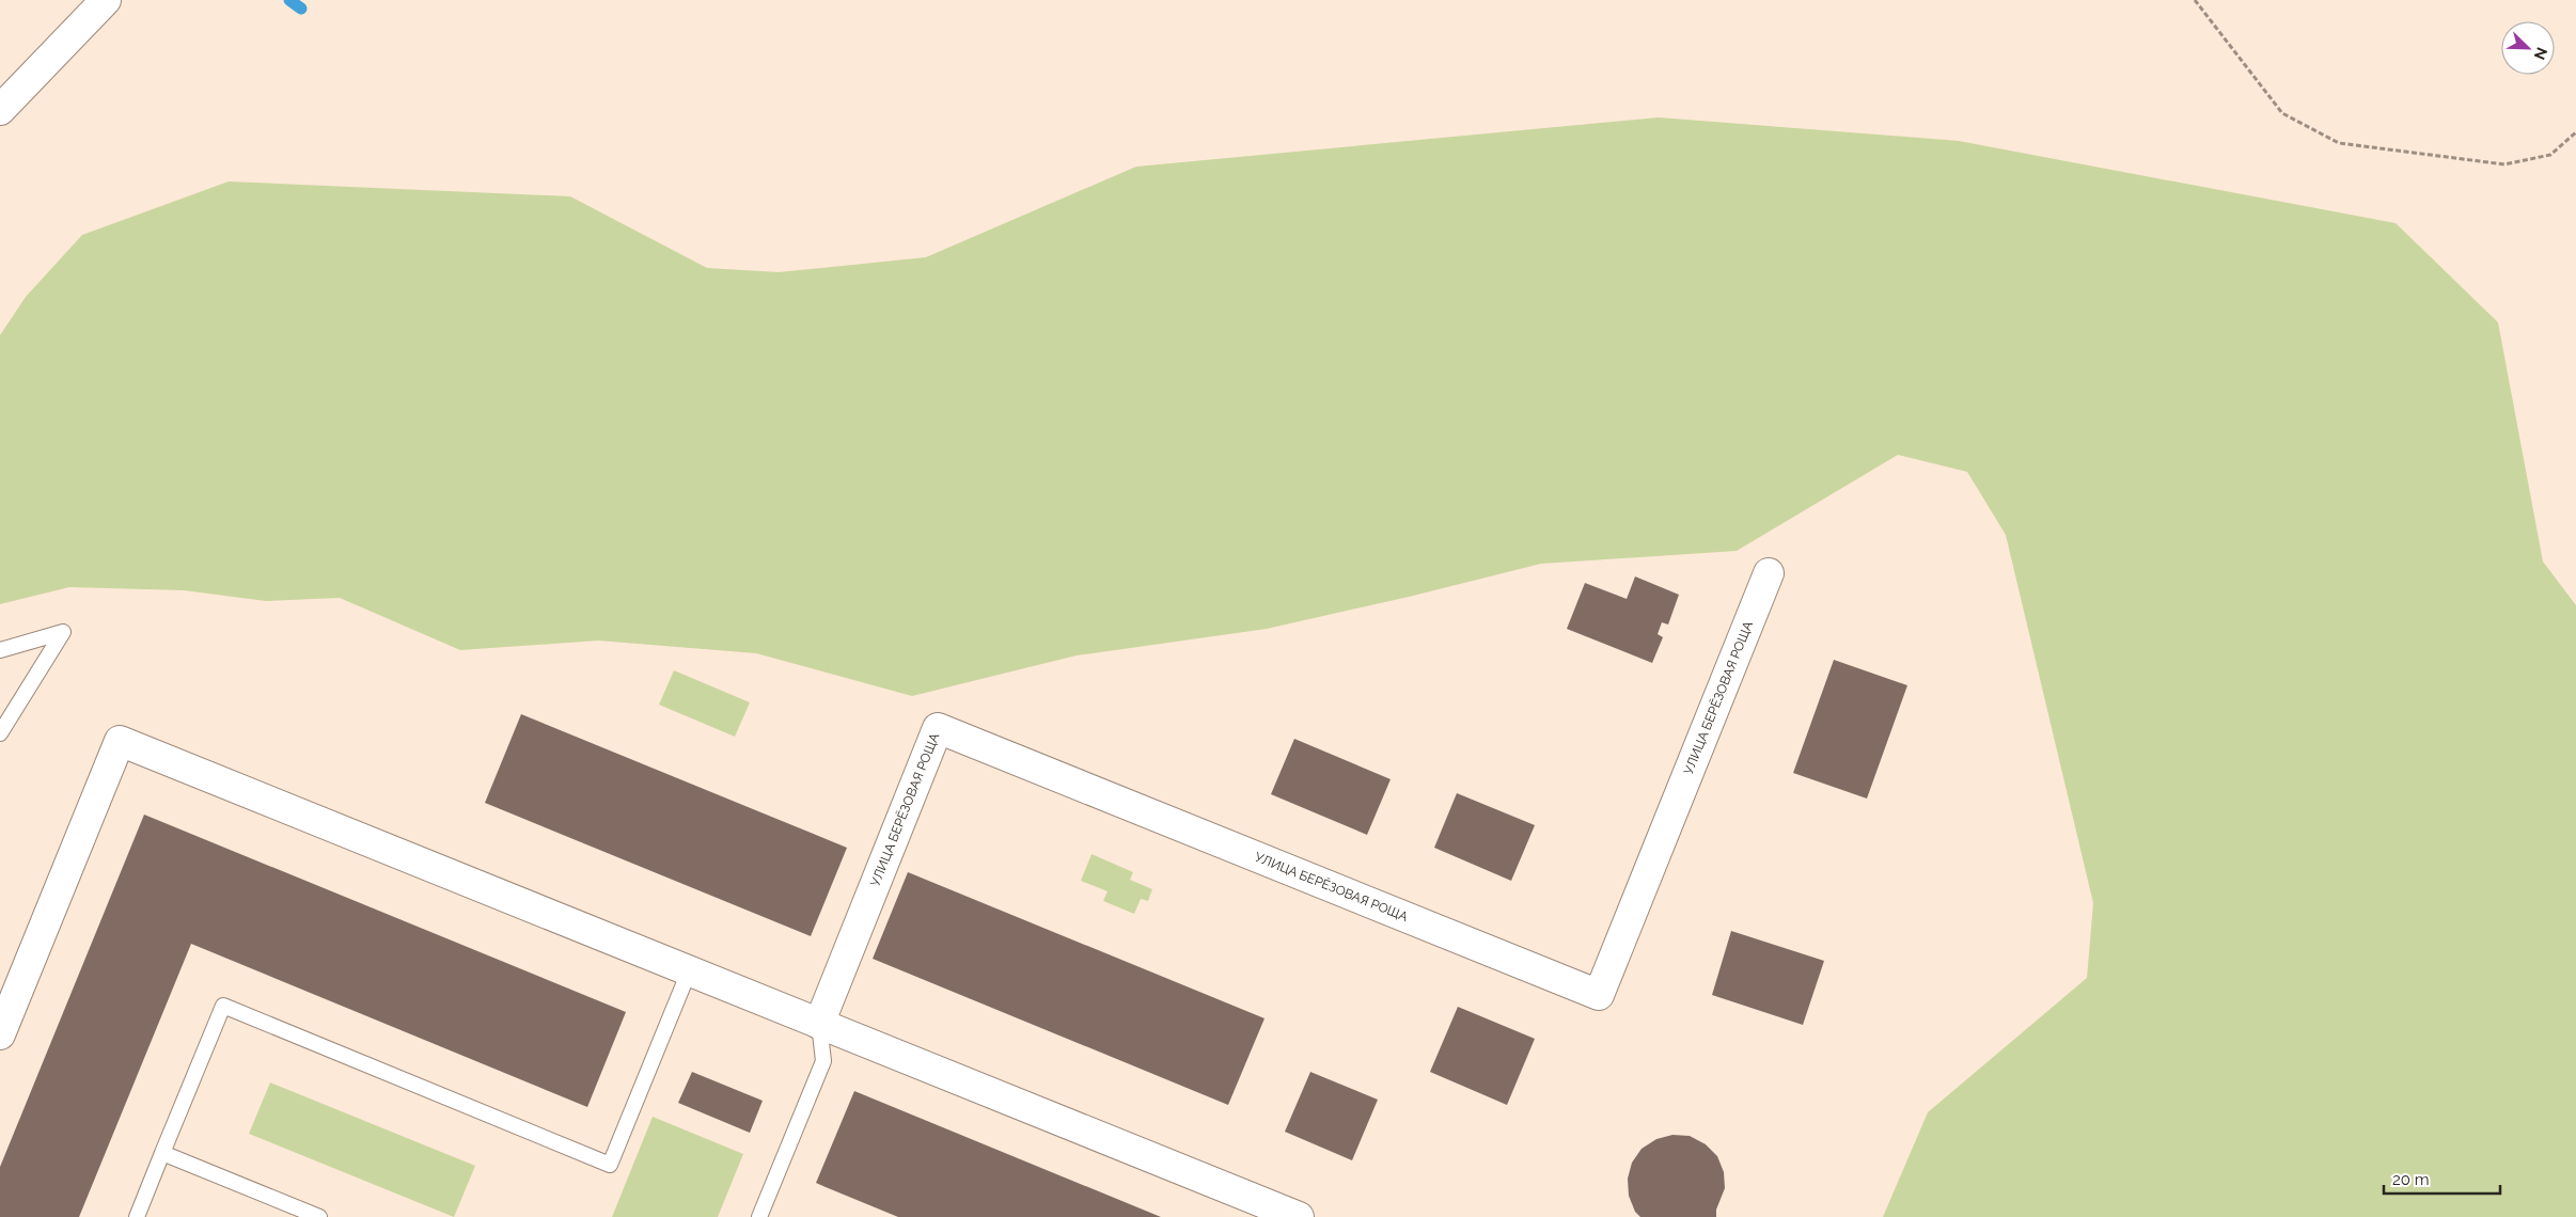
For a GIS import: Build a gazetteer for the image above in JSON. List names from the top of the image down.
{
  "streets": {
    "street": ["УЛИЦА БЕРЁЗОВАЯ РОЩА"]
  },
  "scale_bar": "20 m",
  "north": "bottom right"
}
